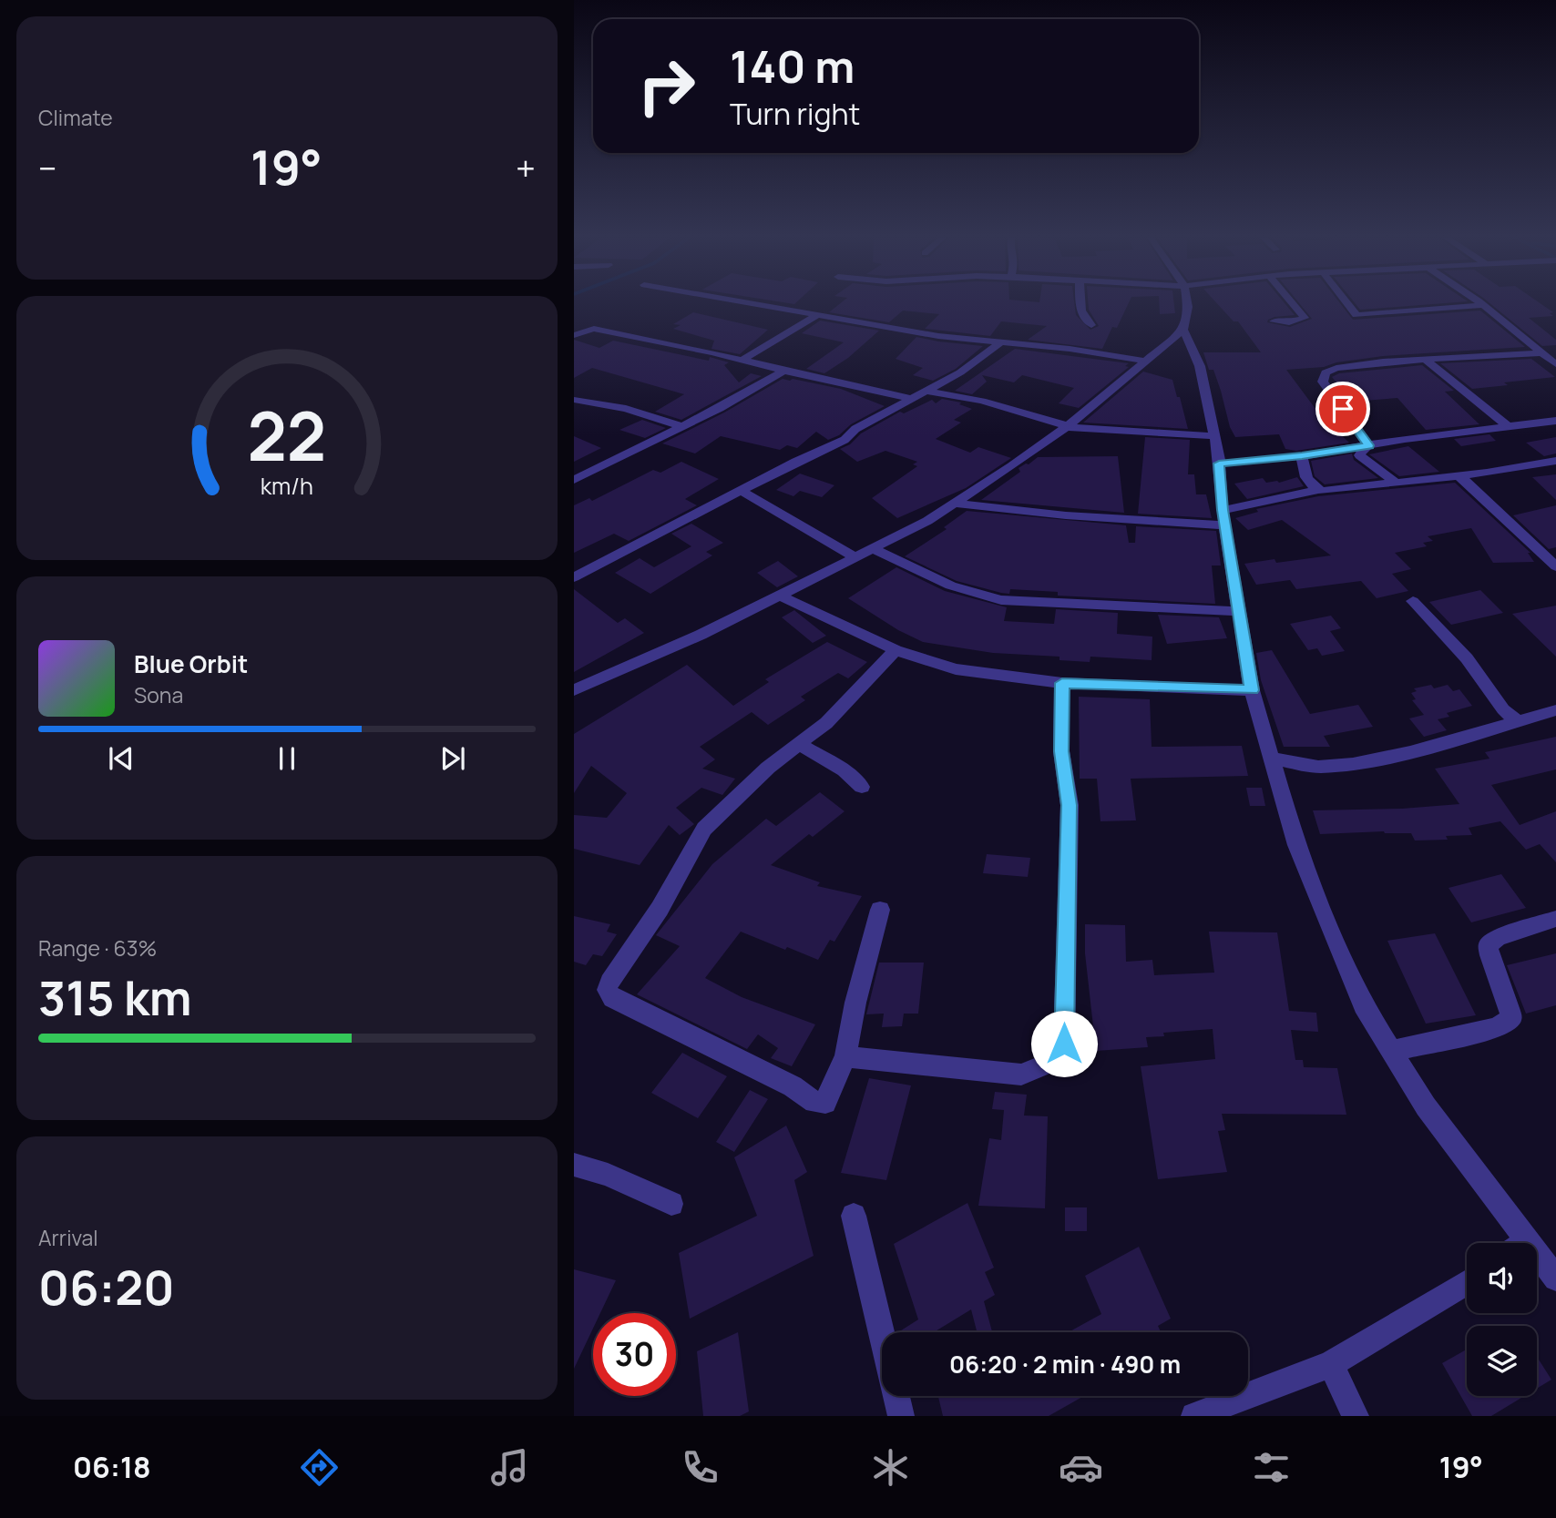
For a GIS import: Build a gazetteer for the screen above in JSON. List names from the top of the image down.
{
  "page": {
    "tile": [
      "Climate",
      ["Range · 63%", "315 km"],
      ["Arrival", "06:20"]
    ],
    "turn": ["140 m", "Turn right"],
    "heat": ["−", "19°", "+"],
    "song": ["Blue Orbit", "Sona"],
    "limit": "30",
    "trip": "06:20 · 2 min · 490 m",
    "tabs": ["06:18", "19°"],
    "gauge": ["22", "km/h"]
  }
}
